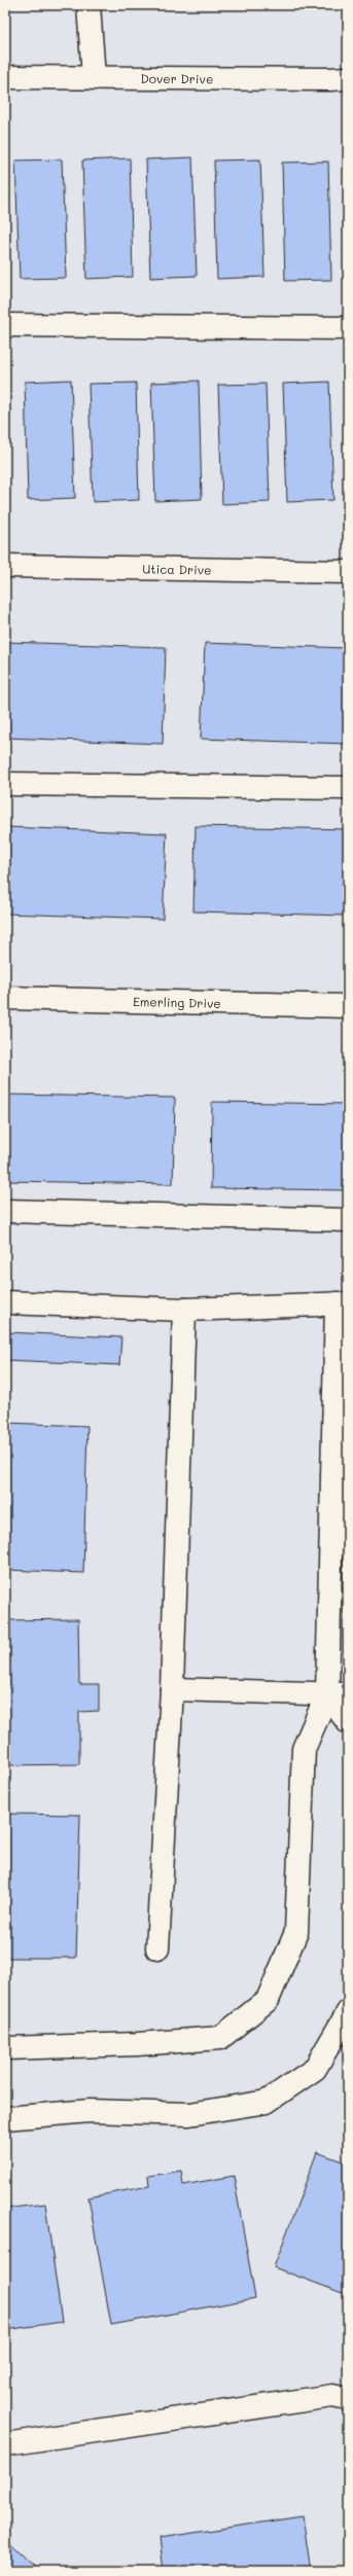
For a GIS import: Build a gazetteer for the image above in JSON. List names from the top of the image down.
{
  "streets": {
    "street": ["Dover Drive", "Utica Drive", "Emerling Drive"]
  }
}
